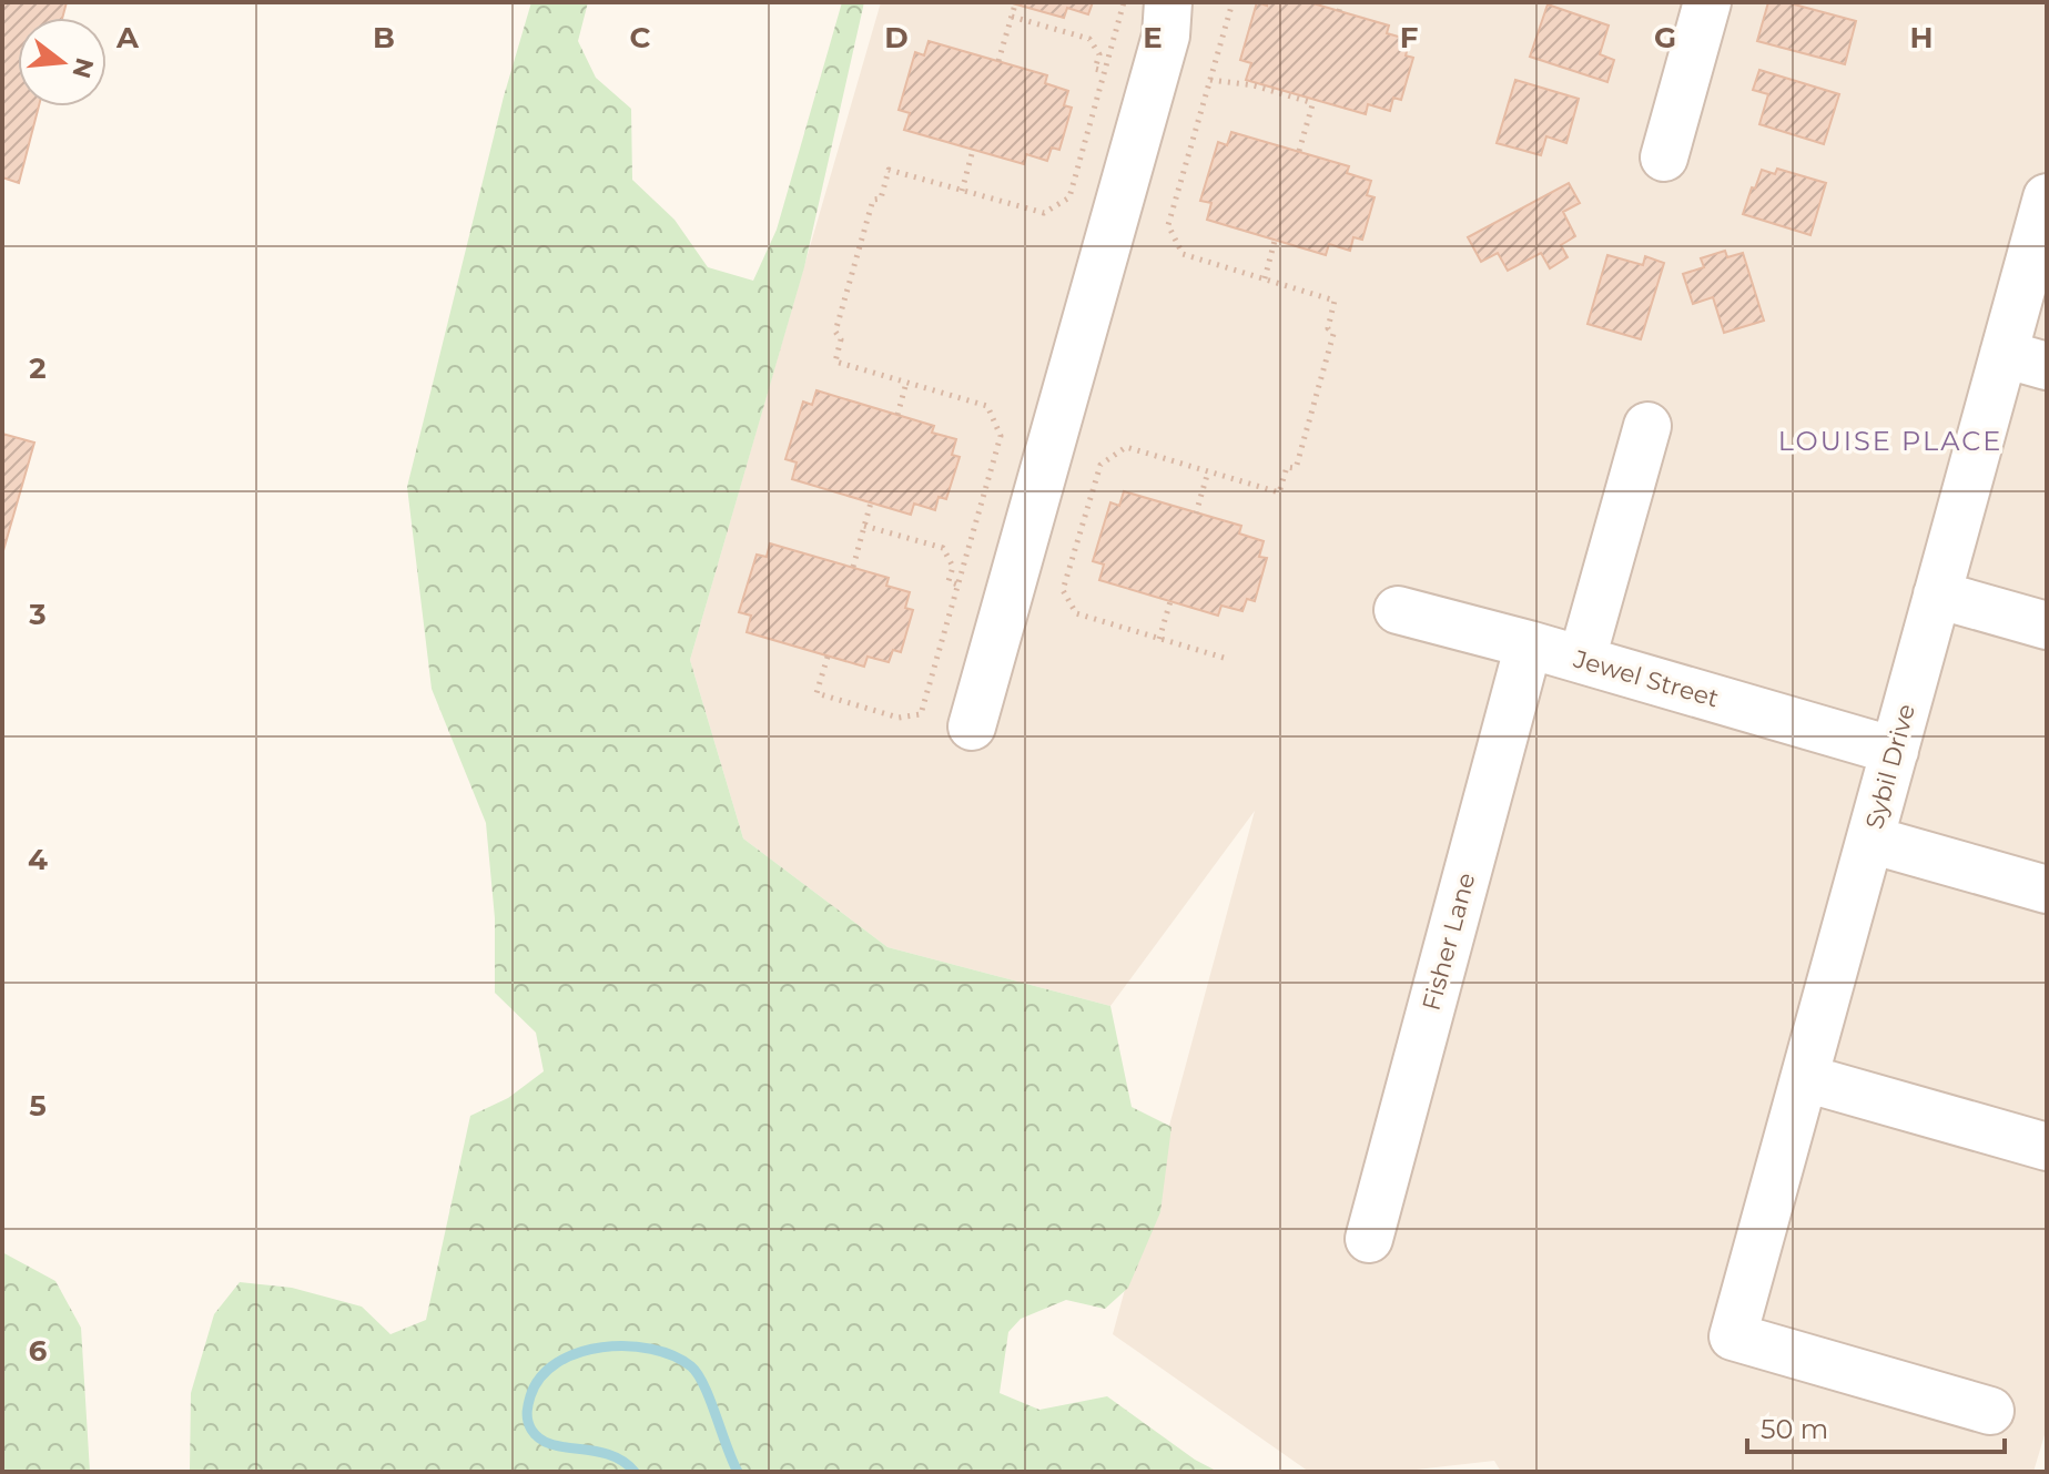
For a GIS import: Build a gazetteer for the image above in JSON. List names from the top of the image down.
{
  "streets": {
    "street": ["Jewel Street", "Sybil Drive", "Fisher Lane"]
  },
  "crossings": [
    ["Jewel Street", "Sybil Drive"],
    ["Jewel Street", "Fisher Lane"]
  ],
  "districts": ["LOUISE PLACE"],
  "scale_bar": "50 m",
  "north": "right",
  "grid": {
    "columns": [
      "A",
      "B",
      "C",
      "D",
      "E",
      "F",
      "G",
      "H"
    ],
    "rows": [
      "2",
      "3",
      "4",
      "5",
      "6"
    ]
  }
}
